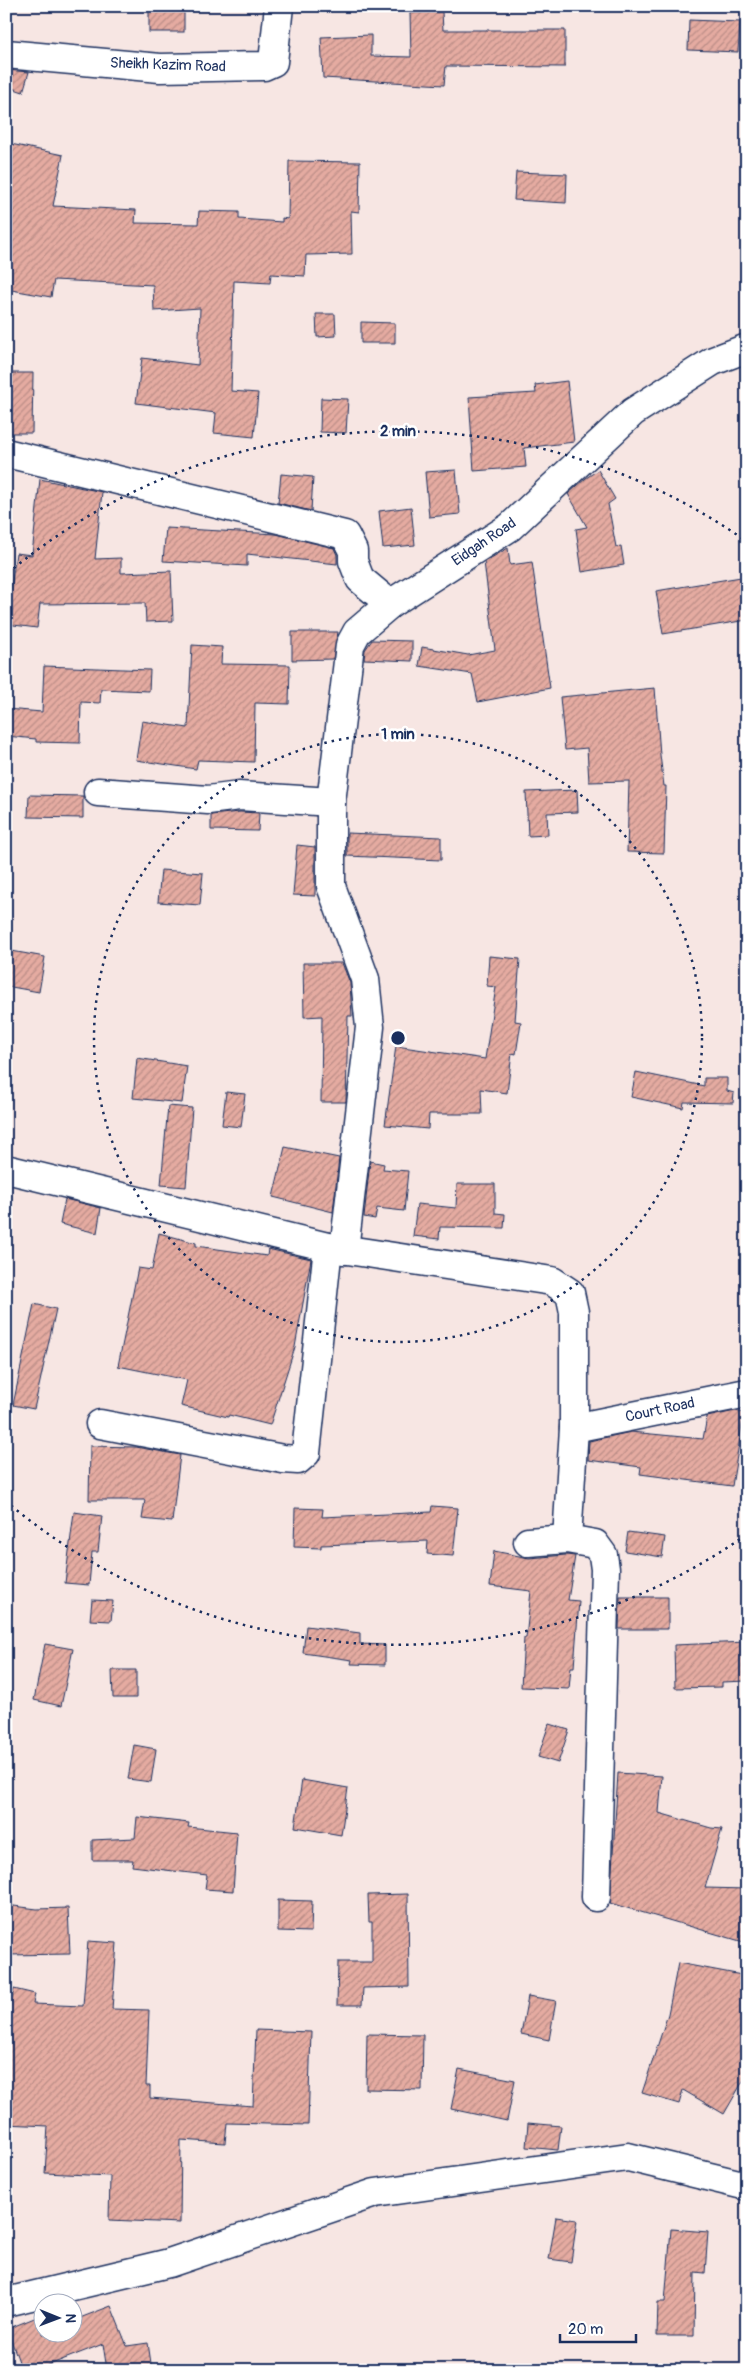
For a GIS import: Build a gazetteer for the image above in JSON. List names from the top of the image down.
{
  "streets": {
    "street": ["Sheikh Kazim Road", "Eidgah Road", "Court Road"]
  },
  "scale_bar": "20 m",
  "north": "right",
  "rings": ["2 min", "1 min"]
}
